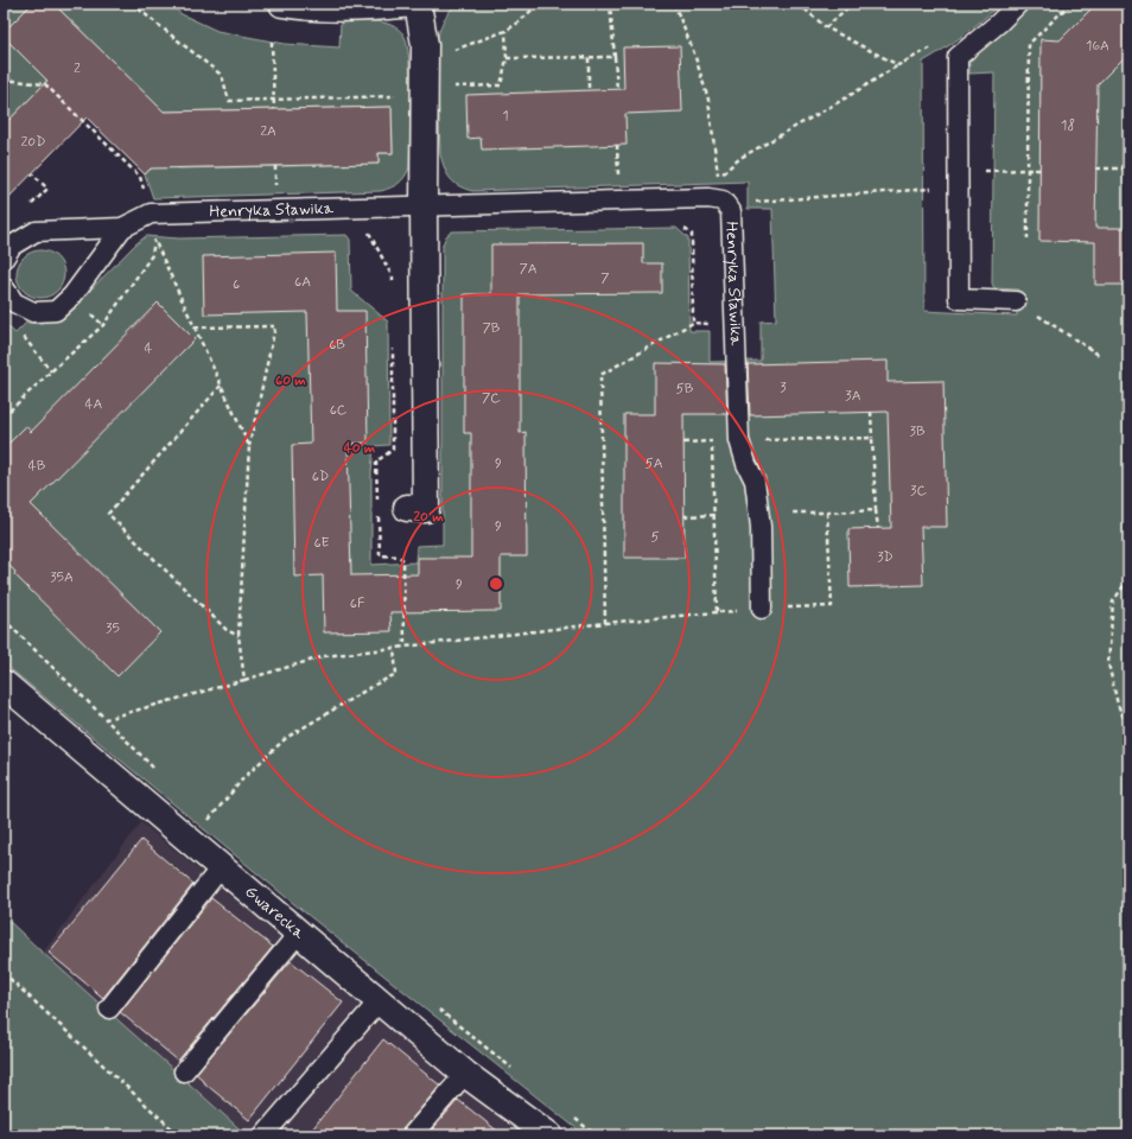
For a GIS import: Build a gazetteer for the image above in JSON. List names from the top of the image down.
{
  "streets": {
    "street": ["Gwarecka"],
    "lane": ["Henryka Sławika"]
  },
  "house_numbers": [
    "16A",
    "2",
    "1",
    "18",
    "2A",
    "20D",
    "7A",
    "7",
    "6A",
    "6",
    "7B",
    "6B",
    "4",
    "3",
    "5B",
    "3A",
    "7C",
    "4A",
    "6C",
    "3B",
    "9",
    "5A",
    "4B",
    "6D",
    "3C",
    "9",
    "5",
    "6E",
    "3D",
    "35A",
    "9",
    "6F",
    "35"
  ],
  "rings": ["60 m", "40 m", "20 m"]
}
